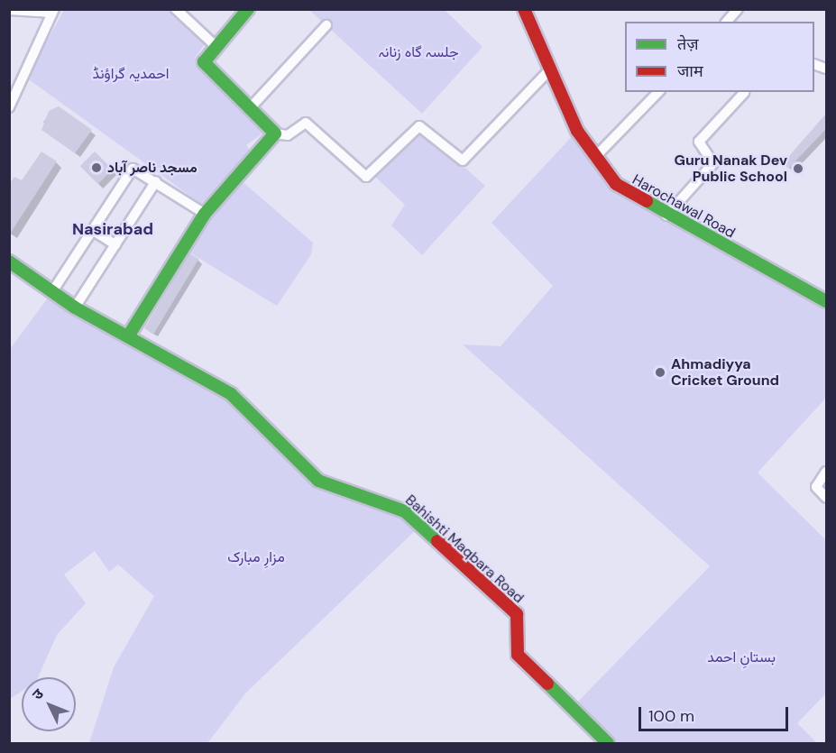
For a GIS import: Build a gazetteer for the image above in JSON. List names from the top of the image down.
{
  "streets": {
    "street": ["Harochawal Road", "Bahishti Maqbara Road"]
  },
  "districts": ["Nasirabad"],
  "parks": [
    "جلسہ گاہ زنانہ",
    "احمدیہ گراؤنڈ",
    "مزارِ مبارک",
    "بستانِ احمد"
  ],
  "places": ["مسجد ناصر آباد", "Guru Nanak Dev Public School", "Ahmadiyya Cricket Ground"],
  "legend": ["तेज़", "जाम"],
  "scale_bar": "100 m",
  "north": "top left"
}
